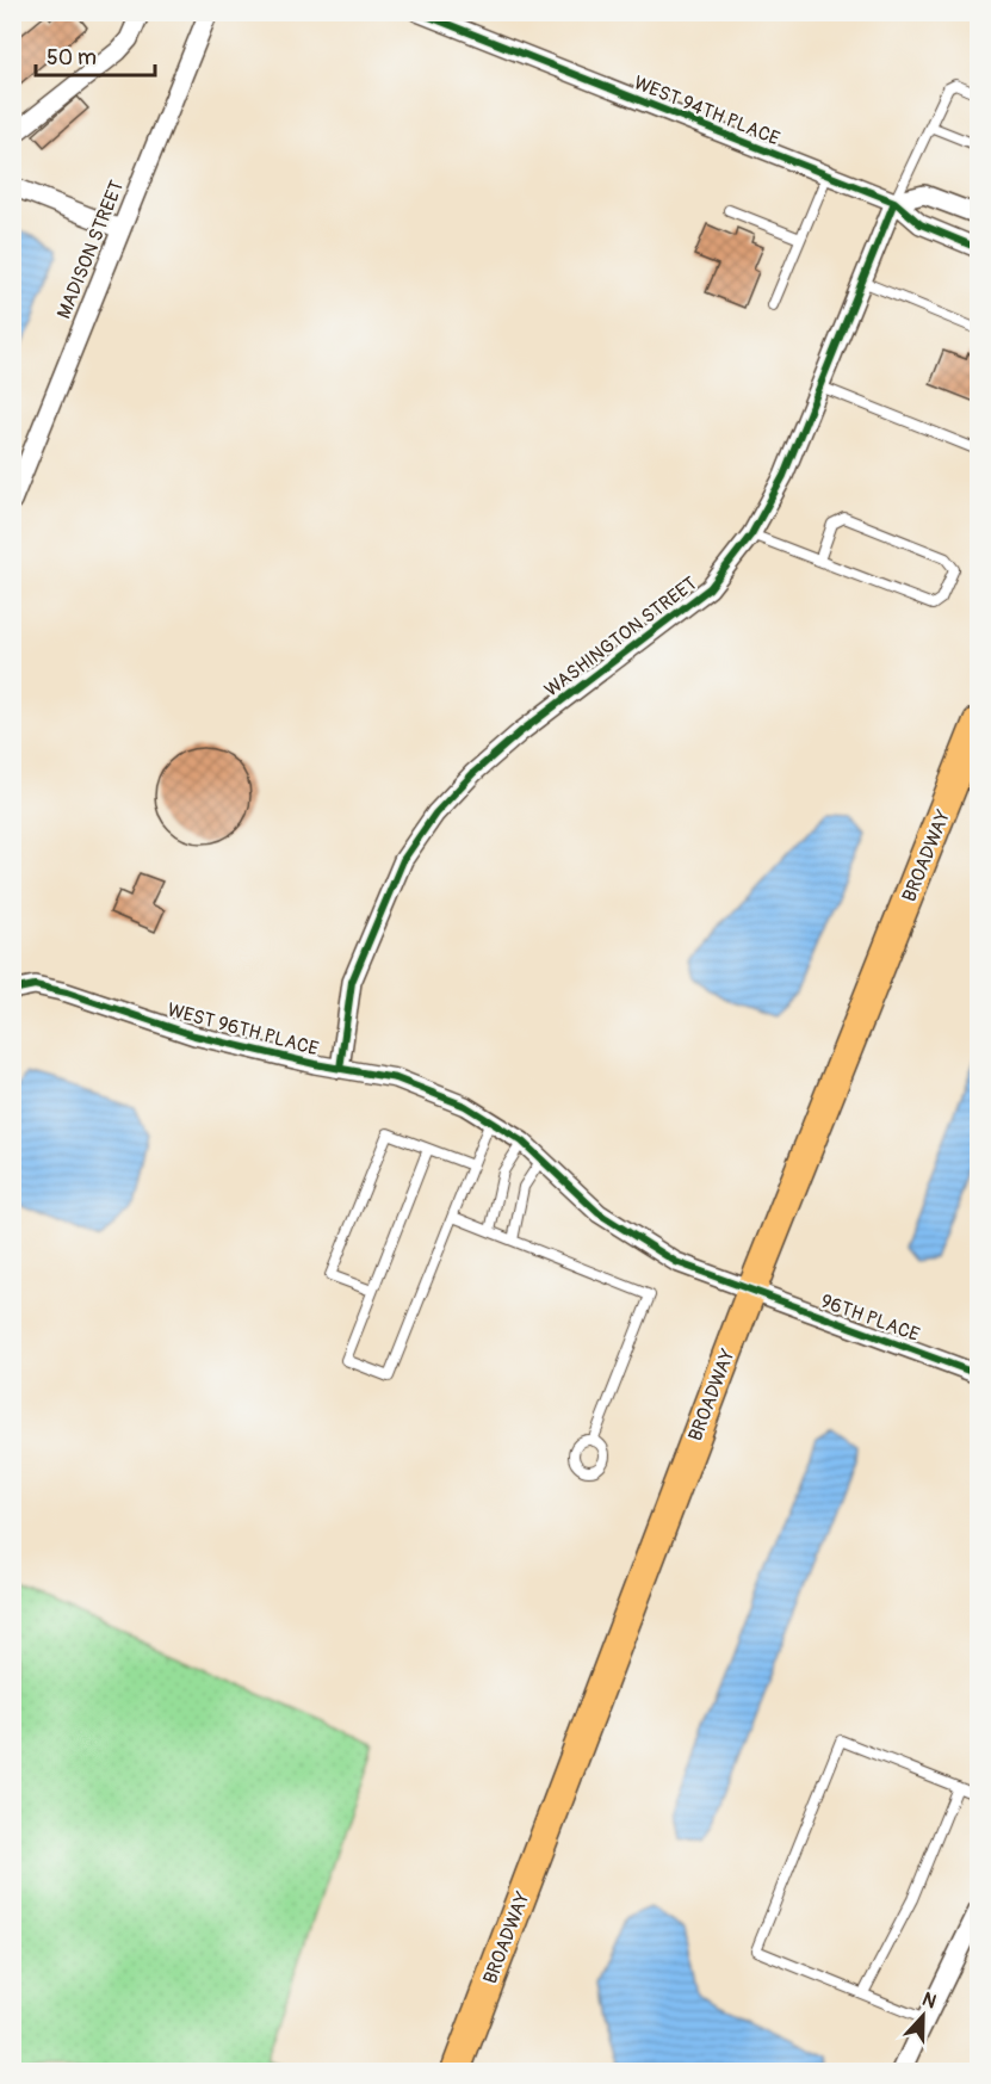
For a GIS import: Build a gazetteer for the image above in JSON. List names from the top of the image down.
{
  "streets": {
    "main road": ["BROADWAY"],
    "street": [
      "WEST 94TH PLACE",
      "MADISON STREET",
      "WASHINGTON STREET",
      "WEST 96TH PLACE",
      "96TH PLACE"
    ]
  },
  "crossings": [
    ["WEST 94TH PLACE", "WASHINGTON STREET"],
    ["WASHINGTON STREET", "WEST 96TH PLACE"],
    ["BROADWAY", "WEST 96TH PLACE"],
    ["BROADWAY", "96TH PLACE"],
    ["WEST 96TH PLACE", "96TH PLACE"]
  ],
  "scale_bar": "50 m",
  "north": "top"
}
